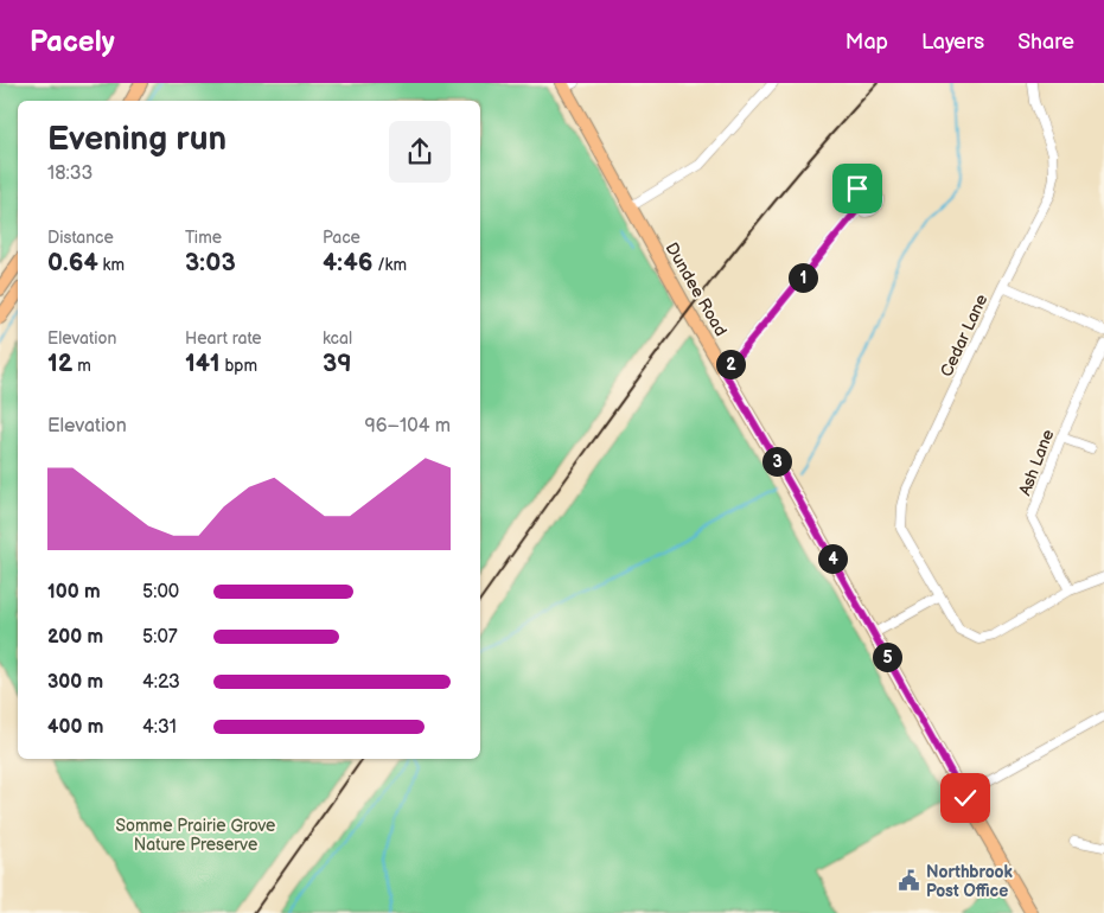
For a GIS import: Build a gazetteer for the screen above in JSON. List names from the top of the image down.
{
  "streets": {
    "main road": ["Dundee Road"],
    "street": ["Cedar Lane", "Ash Lane"]
  },
  "parks": ["Somme Prairie Grove Nature Preserve"],
  "places": {
    "public building": ["Northbrook Post Office"]
  },
  "page": {
    "header": "Pacely",
    "nav": ["Map", "Layers", "Share"],
    "heading": ["Evening run", "18:33"],
    "stats": [
      ["Distance", "0.64 km"],
      ["Time", "3:03"],
      ["Pace", "4:46 /km"],
      ["Elevation", "12 m"],
      ["Heart rate", "141 bpm"],
      ["kcal", "39"]
    ],
    "pins": [
      "1",
      "2",
      "3",
      "4",
      "5"
    ],
    "chart": ["Elevation", "96–104 m"],
    "list": [
      {
        "name": "100 m",
        "note": "5:00"
      },
      {
        "name": "200 m",
        "note": "5:07"
      },
      {
        "name": "300 m",
        "note": "4:23"
      },
      {
        "name": "400 m",
        "note": "4:31"
      }
    ]
  }
}
